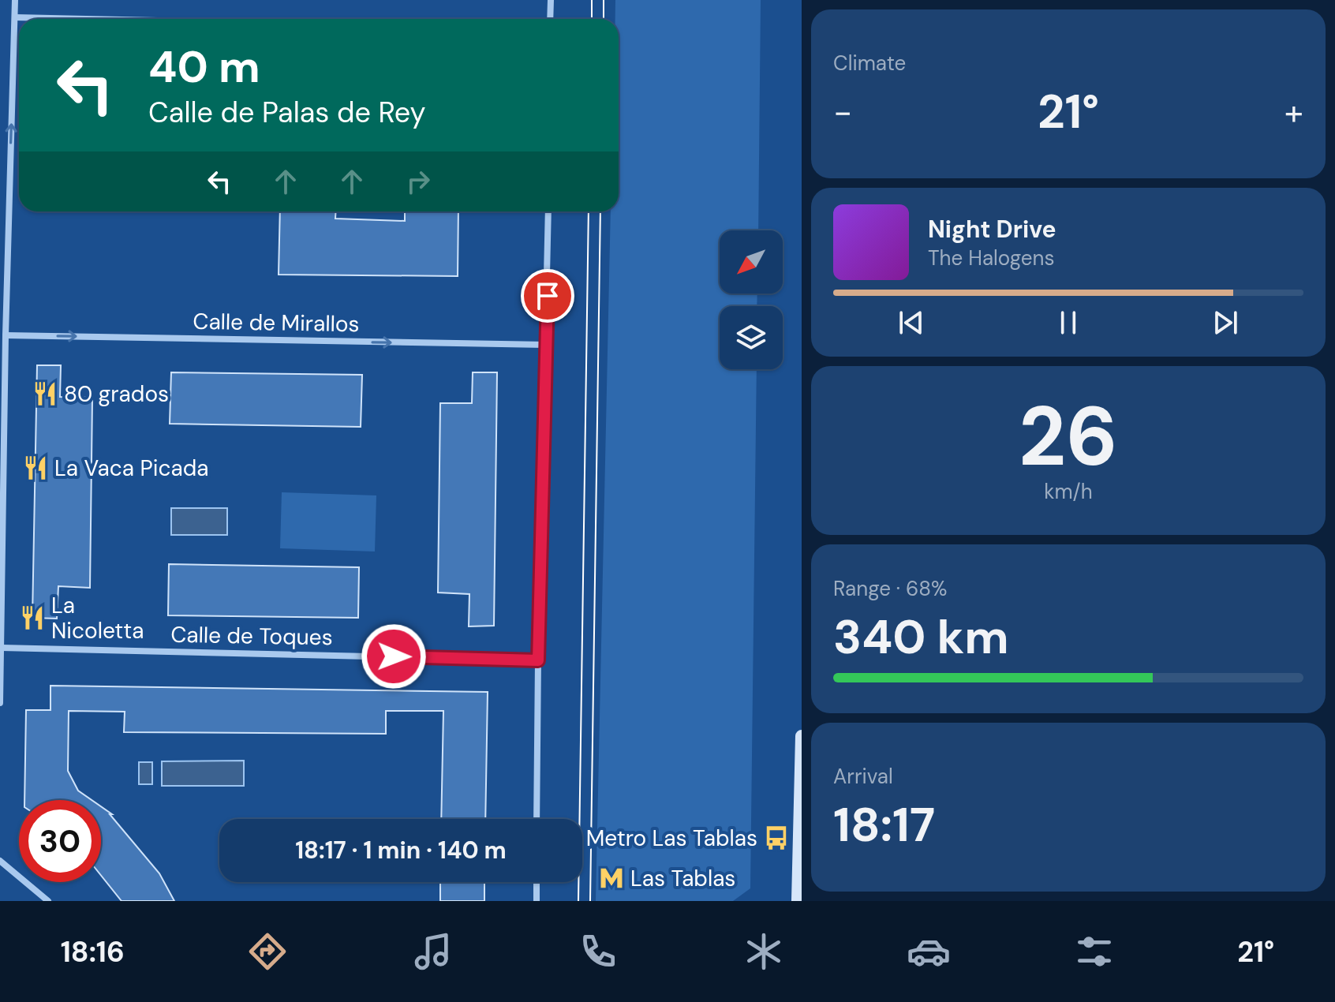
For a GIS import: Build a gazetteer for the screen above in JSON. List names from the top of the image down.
{
  "streets": {
    "street": ["Calle de Mirallos", "Calle de Toques"]
  },
  "one_way": ["Calle de Mirallos"],
  "places": {
    "restaurant": ["80 grados", "La Vaca Picada", "La Nicoletta"],
    "bus stop": ["Metro Las Tablas"],
    "metro station": ["Las Tablas"]
  },
  "north": "bottom left",
  "page": {
    "tile": [
      "Climate",
      ["26", "km/h"],
      ["Range · 68%", "340 km"],
      ["Arrival", "18:17"]
    ],
    "turn": ["40 m", "Calle de Palas de Rey"],
    "heat": ["−", "21°", "+"],
    "song": ["Night Drive", "The Halogens"],
    "limit": "30",
    "trip": "18:17 · 1 min · 140 m",
    "tabs": ["18:16", "21°"]
  }
}
